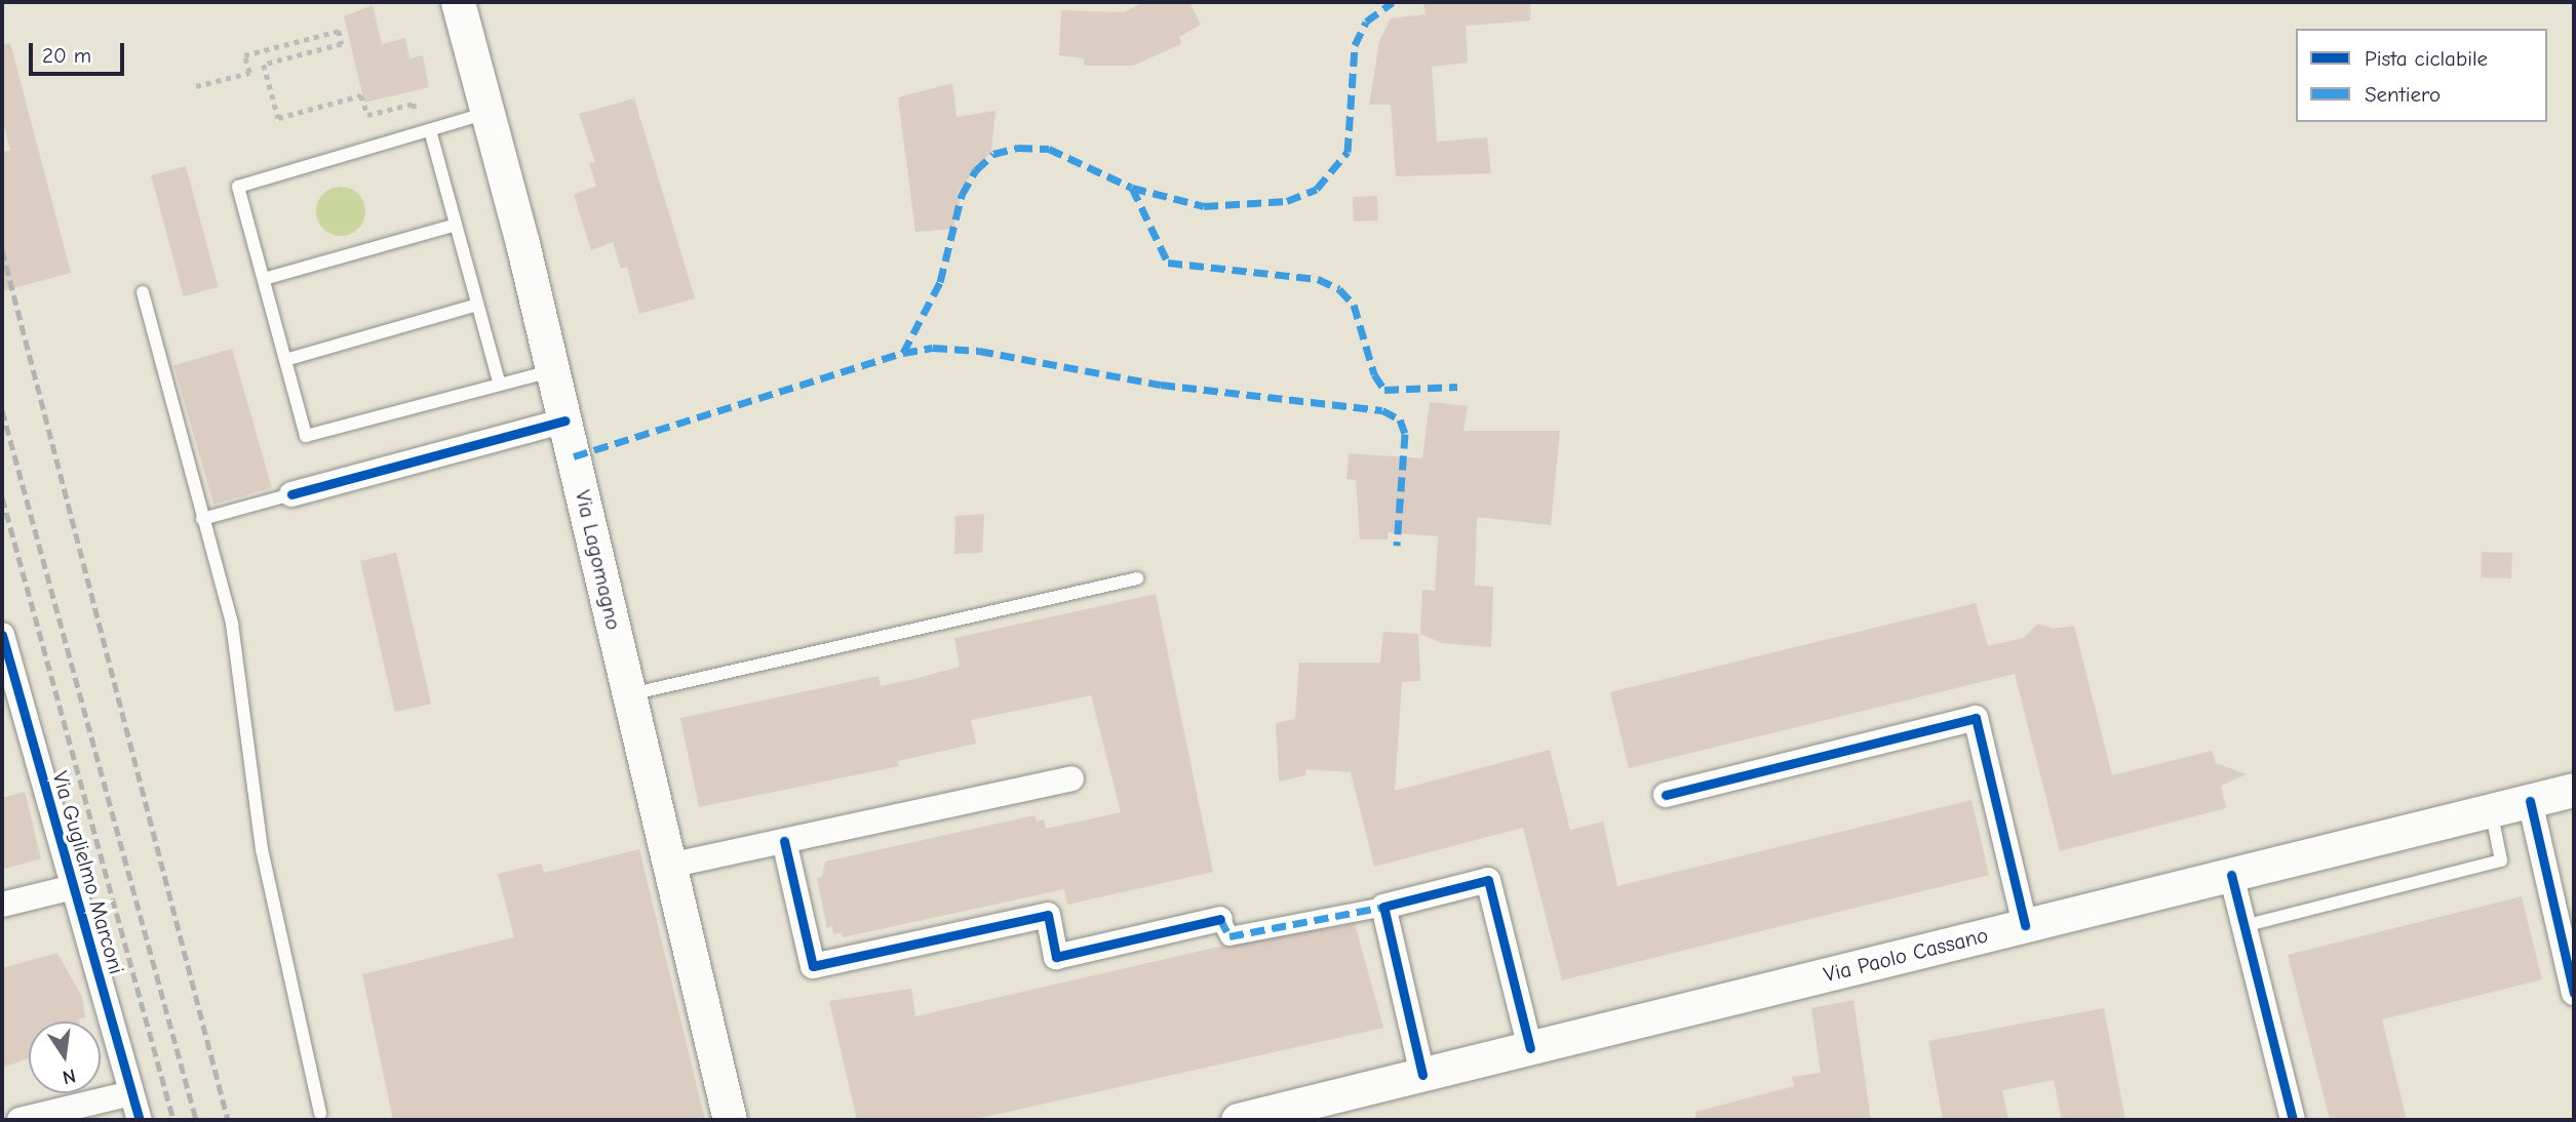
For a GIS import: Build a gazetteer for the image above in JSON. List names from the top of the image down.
{
  "streets": {
    "main road": ["Via Lagomagno", "Via Paolo Cassano"],
    "street": ["Via Guglielmo Marconi"]
  },
  "legend": ["Pista ciclabile", "Sentiero"],
  "scale_bar": "20 m",
  "north": "bottom"
}
